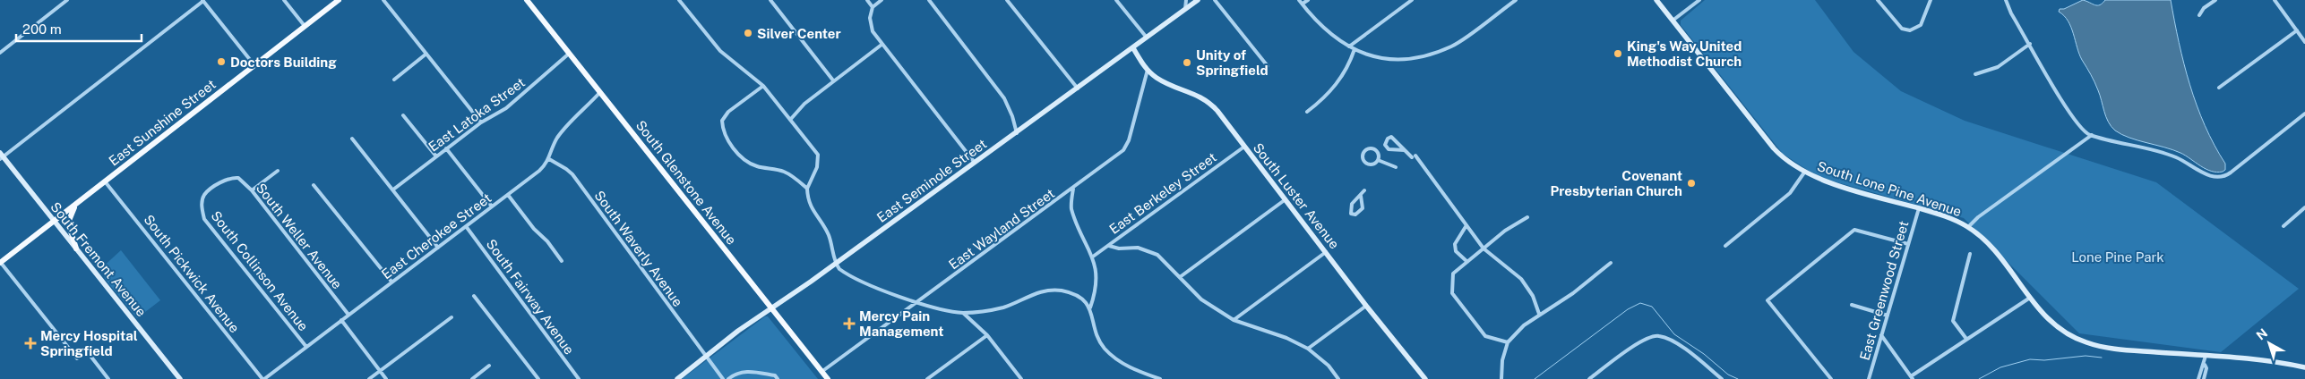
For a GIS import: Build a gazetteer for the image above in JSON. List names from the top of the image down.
{
  "streets": {
    "main road": ["East Sunshine Street", "South Glenstone Avenue"],
    "street": [
      "East Latoka Street",
      "East Seminole Street",
      "South Lone Pine Avenue",
      "East Berkeley Street",
      "South Luster Avenue",
      "East Wayland Street",
      "South Weller Avenue",
      "East Cherokee Street",
      "South Waverly Avenue",
      "South Fremont Avenue",
      "South Collinson Avenue",
      "South Pickwick Avenue",
      "East Greenwood Street",
      "South Fairway Avenue"
    ]
  },
  "crossings": [
    ["East Latoka Street", "South Glenstone Avenue"],
    ["East Sunshine Street", "South Fremont Avenue"],
    ["East Sunshine Street", "South Pickwick Avenue"],
    ["East Seminole Street", "South Glenstone Avenue"],
    ["East Seminole Street", "South Luster Avenue"],
    ["East Seminole Street", "South Waverly Avenue"],
    ["South Glenstone Avenue", "East Wayland Street"],
    ["South Glenstone Avenue", "East Cherokee Street"],
    ["South Lone Pine Avenue", "East Greenwood Street"],
    ["East Berkeley Street", "South Luster Avenue"],
    ["South Luster Avenue", "East Wayland Street"],
    ["South Weller Avenue", "East Cherokee Street"],
    ["South Weller Avenue", "South Collinson Avenue"],
    ["East Cherokee Street", "South Waverly Avenue"],
    ["East Cherokee Street", "South Collinson Avenue"],
    ["East Cherokee Street", "South Pickwick Avenue"],
    ["East Cherokee Street", "South Fairway Avenue"]
  ],
  "parks": ["Lone Pine Park"],
  "places": {
    "other": [
      "Silver Center",
      "King's Way United Methodist Church",
      "Doctors Building",
      "Unity of Springfield",
      "Covenant Presbyterian Church"
    ],
    "health": ["Mercy Pain Management", "Mercy Hospital Springfield"]
  },
  "scale_bar": "200 m",
  "north": "top left"
}
